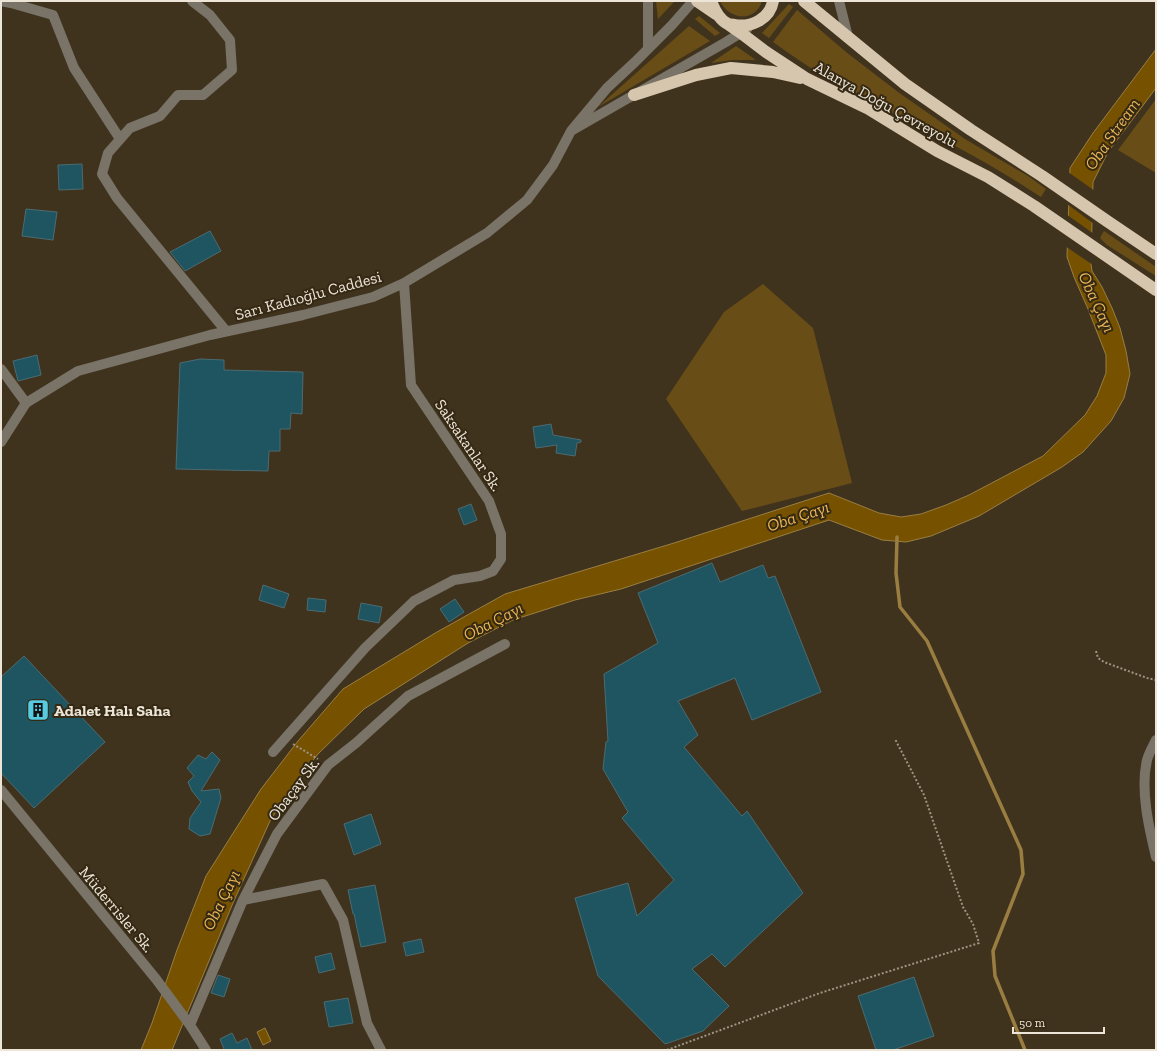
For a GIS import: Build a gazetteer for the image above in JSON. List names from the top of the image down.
{
  "streets": {
    "highway": ["Alanya Doğu Çevreyolu"],
    "street": [
      "Sarı Kadıoğlu Caddesi",
      "Saksakanlar Sk.",
      "Obaçay Sk.",
      "Müderrisler Sk."
    ]
  },
  "crossings": [
    ["Sarı Kadıoğlu Caddesi", "Saksakanlar Sk."],
    ["Obaçay Sk.", "Müderrisler Sk."]
  ],
  "water": ["Oba Stream", "Oba Çayı"],
  "places": {
    "building": ["Adalet Halı Saha"]
  },
  "scale_bar": "50 m"
}
